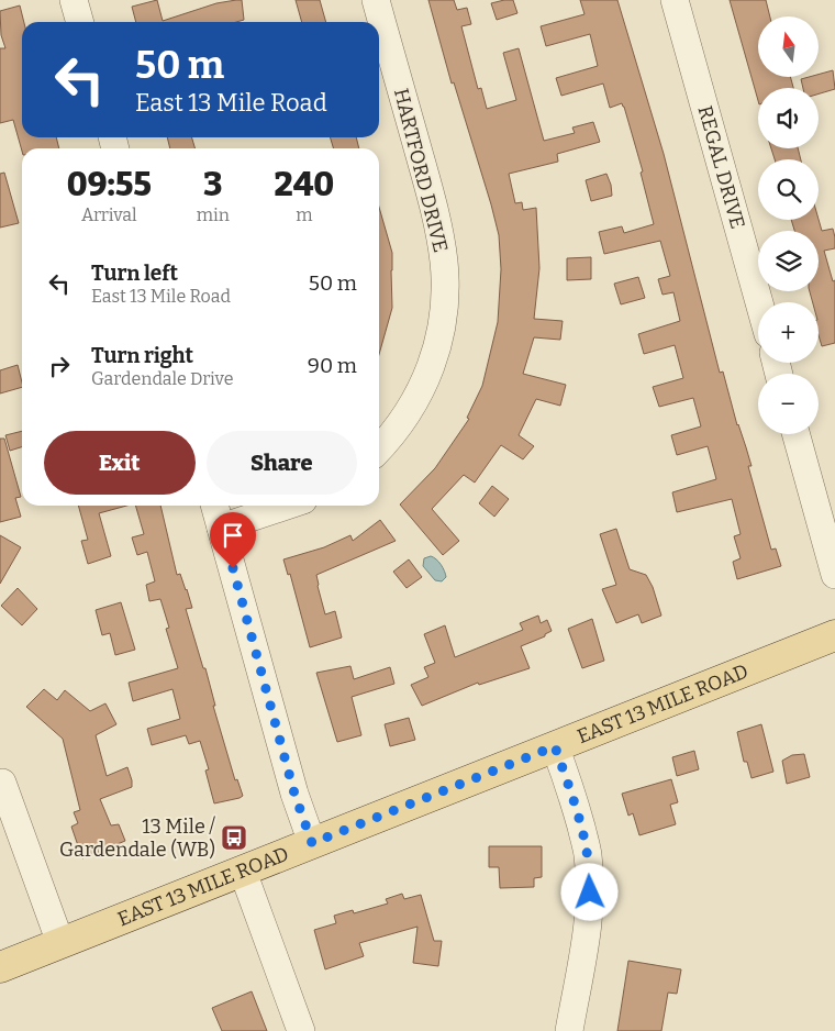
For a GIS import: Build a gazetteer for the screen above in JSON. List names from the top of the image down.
{
  "streets": {
    "main road": ["EAST 13 MILE ROAD"],
    "street": ["REGAL DRIVE", "HARTFORD DRIVE"]
  },
  "places": {
    "bus stop": ["13 Mile / Gardendale (WB)"]
  },
  "north": "top",
  "page": {
    "map_buttons": ["+", "−"],
    "turn": ["50 m", "East 13 Mile Road"],
    "eta": [
      "09:55",
      "Arrival",
      "3",
      "min",
      "240",
      "m"
    ],
    "list": [
      {
        "name": "Turn left",
        "note": "East 13 Mile Road",
        "value": "50 m"
      },
      {
        "name": "Turn right",
        "note": "Gardendale Drive",
        "value": "90 m"
      }
    ],
    "buttons": ["Exit", "Share"]
  }
}
